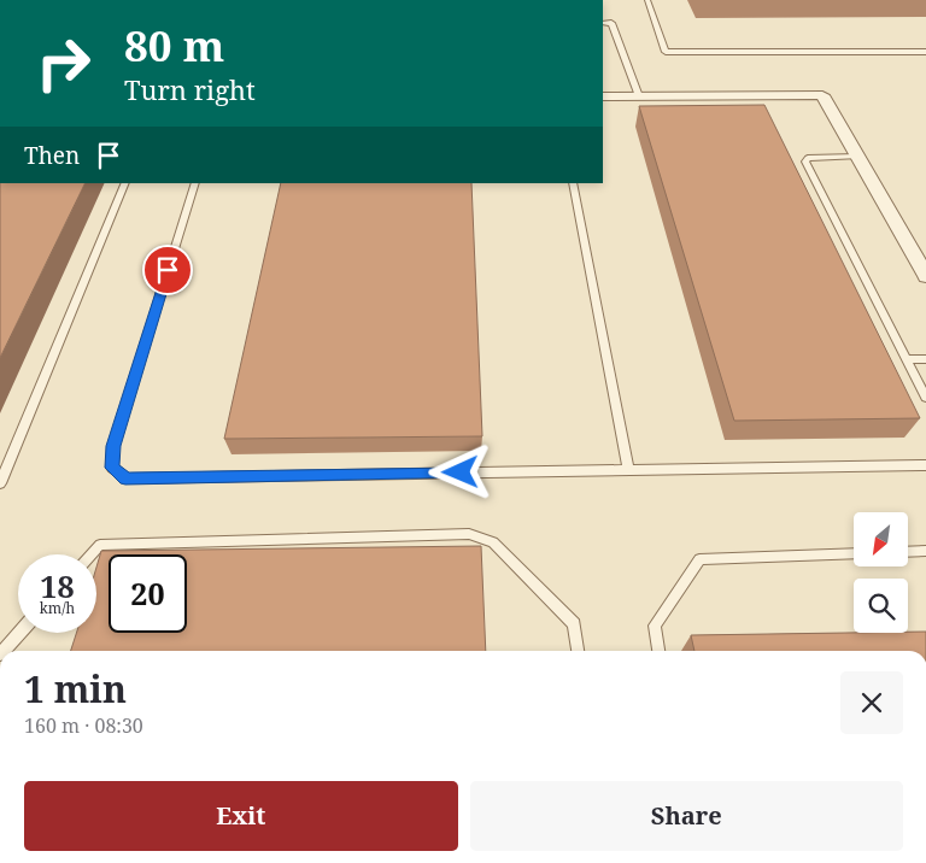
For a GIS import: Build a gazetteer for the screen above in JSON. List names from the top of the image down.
{
  "north": "bottom left",
  "page": {
    "turn": ["80 m", "Turn right"],
    "then": "Then",
    "speed": "18 km/h",
    "limit": "20",
    "heading": ["1 min", "160 m · 08:30"],
    "buttons": ["Exit", "Share"]
  }
}
